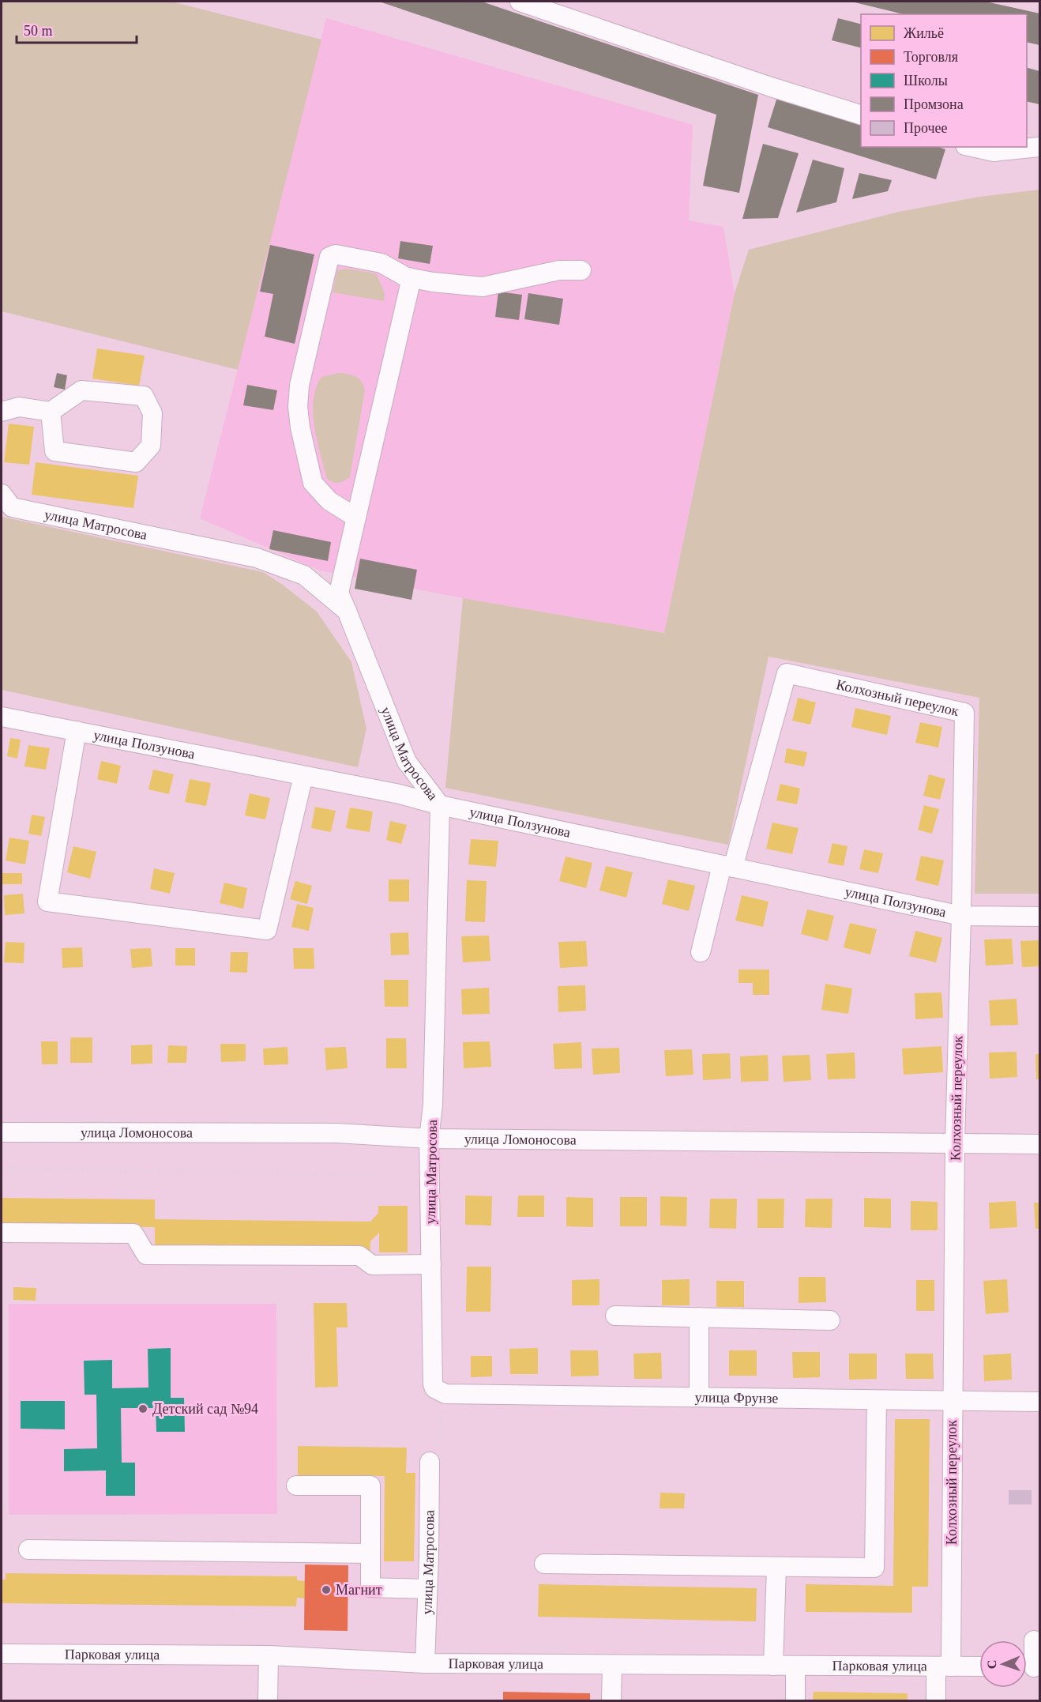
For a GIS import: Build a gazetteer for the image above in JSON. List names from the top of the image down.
{
  "streets": {
    "street": [
      "улица Матросова",
      "Колхозный переулок",
      "улица Ползунова",
      "улица Ломоносова",
      "улица Фрунзе",
      "Парковая улица"
    ]
  },
  "crossings": [
    ["улица Матросова", "улица Ползунова"],
    ["улица Матросова", "улица Ломоносова"],
    ["улица Матросова", "улица Фрунзе"],
    ["улица Матросова", "Парковая улица"],
    ["Колхозный переулок", "улица Ползунова"],
    ["Колхозный переулок", "улица Ломоносова"],
    ["Колхозный переулок", "улица Фрунзе"],
    ["Колхозный переулок", "Парковая улица"]
  ],
  "places": ["Детский сад №94", "Магнит"],
  "legend": [
    "Жильё",
    "Торговля",
    "Школы",
    "Промзона",
    "Прочее"
  ],
  "scale_bar": "50 m",
  "north": "left"
}
